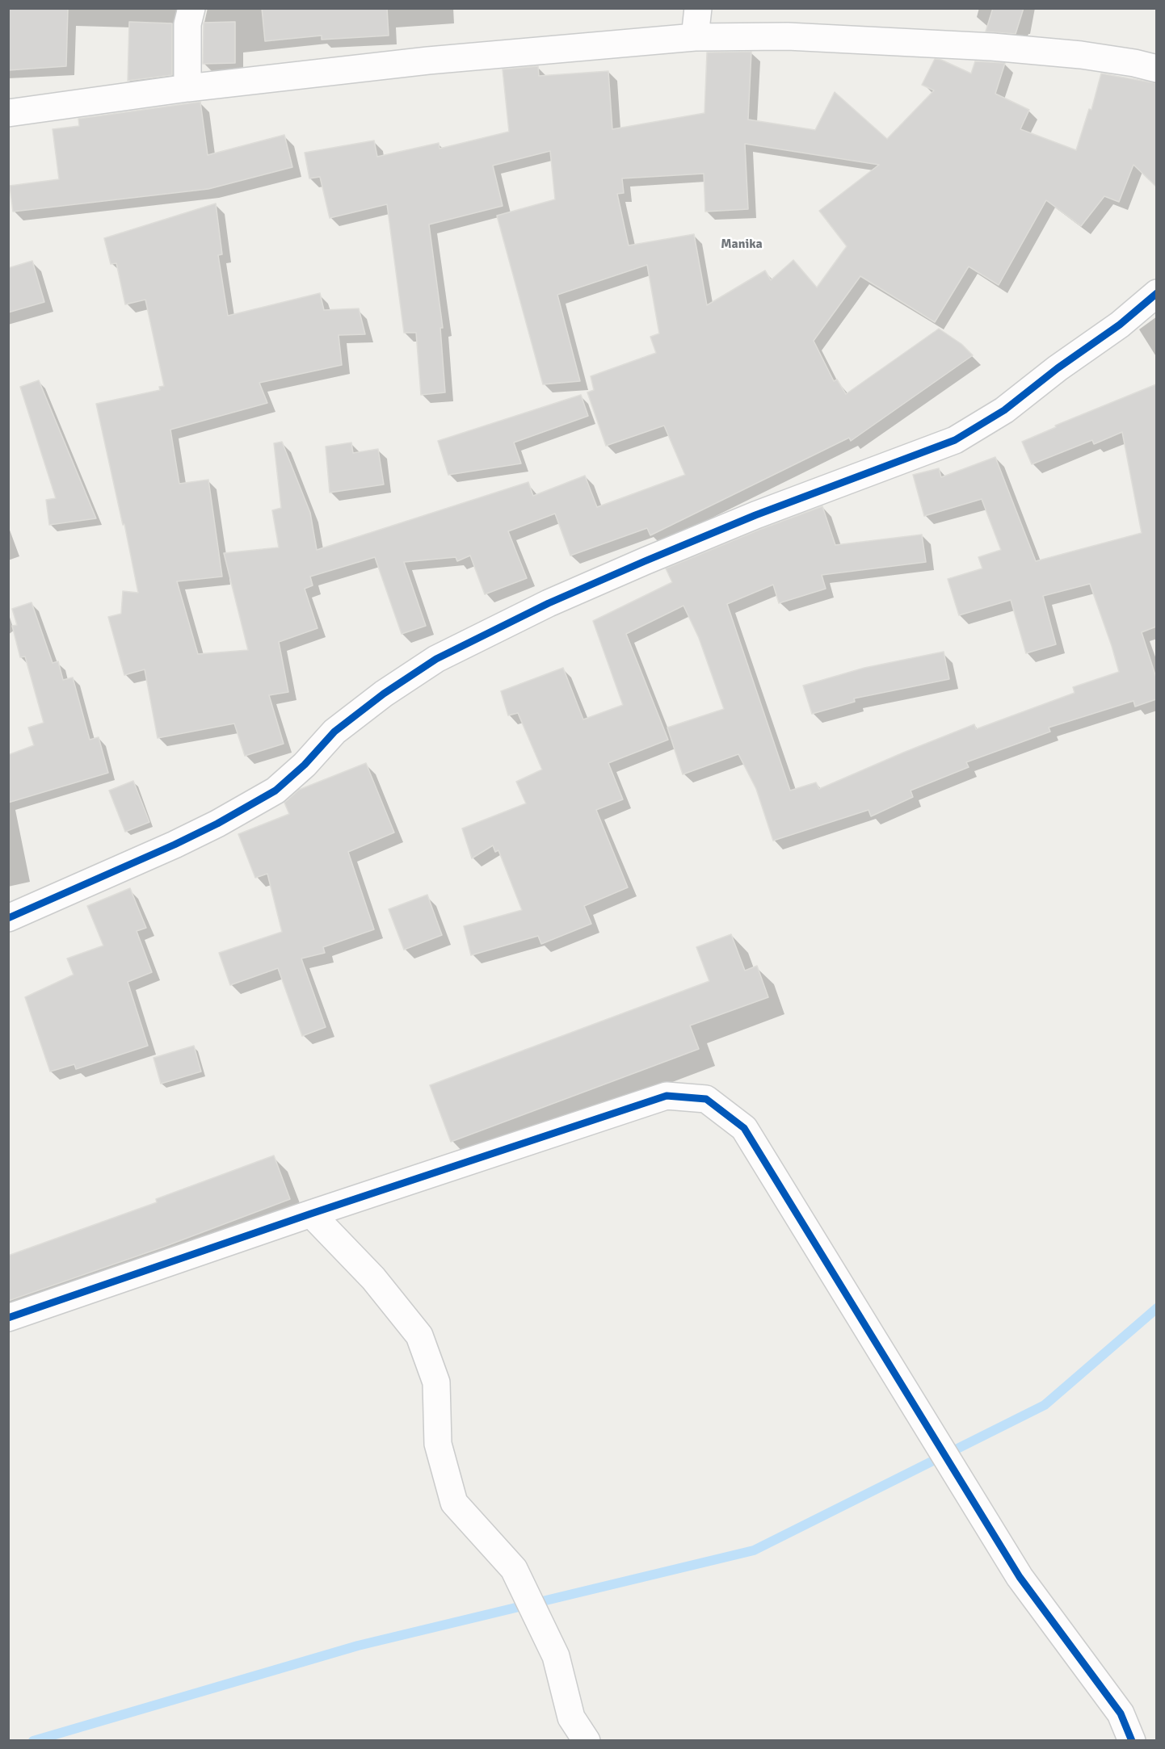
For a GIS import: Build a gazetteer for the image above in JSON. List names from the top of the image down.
{
  "districts": ["Manika"]
}
